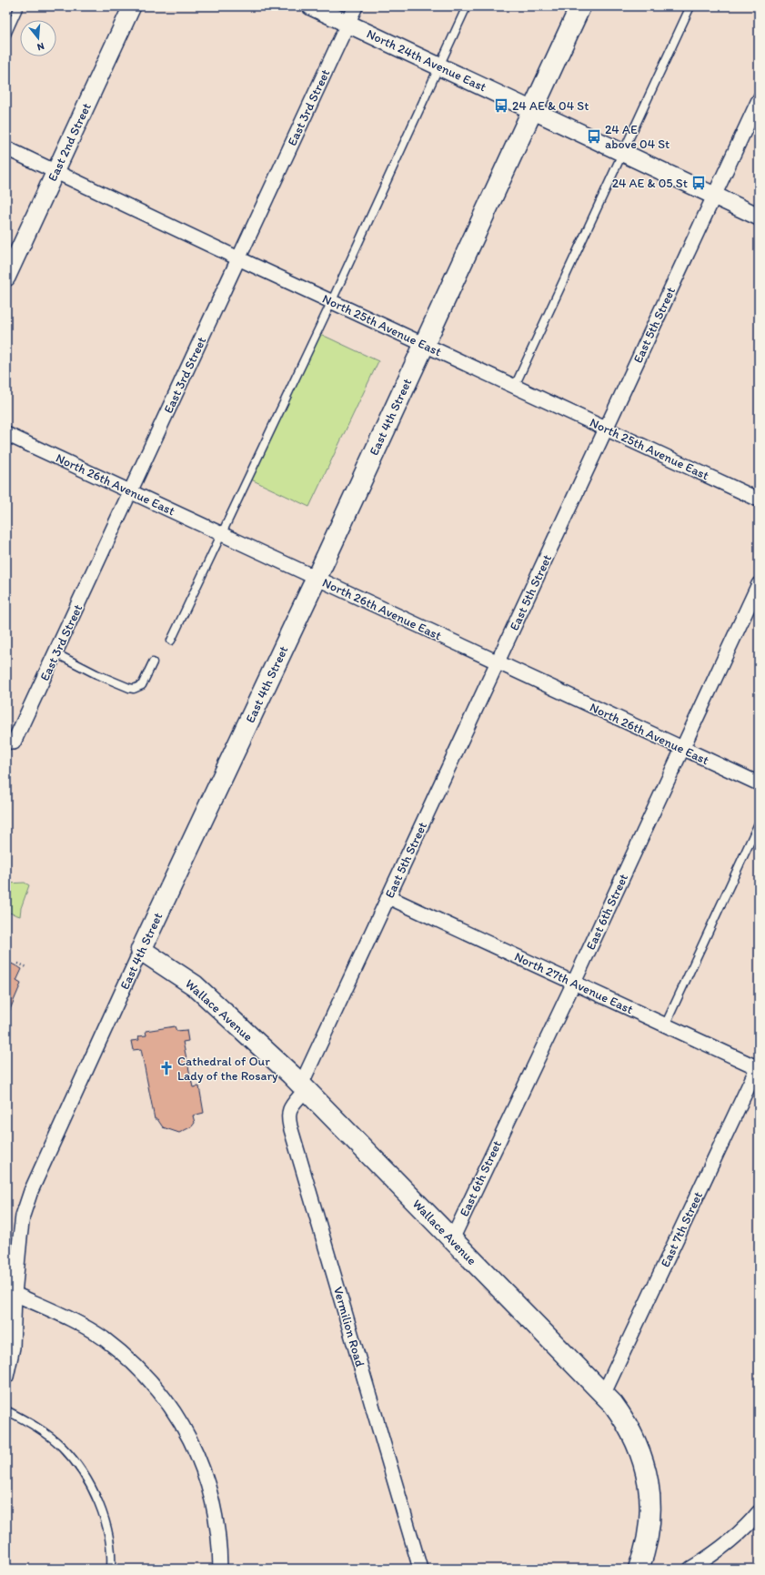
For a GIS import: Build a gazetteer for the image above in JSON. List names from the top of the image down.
{
  "streets": {
    "main road": ["East 4th Street", "Wallace Avenue"],
    "street": [
      "North 24th Avenue East",
      "East 3rd Street",
      "East 2nd Street",
      "North 25th Avenue East",
      "East 5th Street",
      "North 26th Avenue East",
      "East 6th Street",
      "North 27th Avenue East",
      "East 7th Street",
      "Vermilion Road"
    ]
  },
  "crossings": [
    ["North 24th Avenue East", "East 3rd Street"],
    ["North 24th Avenue East", "East 5th Street"],
    ["North 24th Avenue East", "East 4th Street"],
    ["East 3rd Street", "North 25th Avenue East"],
    ["East 3rd Street", "North 26th Avenue East"],
    ["East 2nd Street", "North 25th Avenue East"],
    ["North 25th Avenue East", "East 5th Street"],
    ["North 25th Avenue East", "East 4th Street"],
    ["East 5th Street", "North 26th Avenue East"],
    ["East 5th Street", "North 27th Avenue East"],
    ["East 5th Street", "Wallace Avenue"],
    ["East 5th Street", "Vermilion Road"],
    ["East 4th Street", "North 26th Avenue East"],
    ["East 4th Street", "Wallace Avenue"],
    ["North 26th Avenue East", "East 6th Street"],
    ["East 6th Street", "North 27th Avenue East"],
    ["East 6th Street", "Wallace Avenue"],
    ["North 27th Avenue East", "East 7th Street"],
    ["Wallace Avenue", "East 7th Street"],
    ["Wallace Avenue", "Vermilion Road"]
  ],
  "places": {
    "bus stop": ["24 AE & 04 St", "24 AE above 04 St", "24 AE & 05 St"],
    "church": ["Cathedral of Our Lady of the Rosary"]
  },
  "north": "bottom"
}
